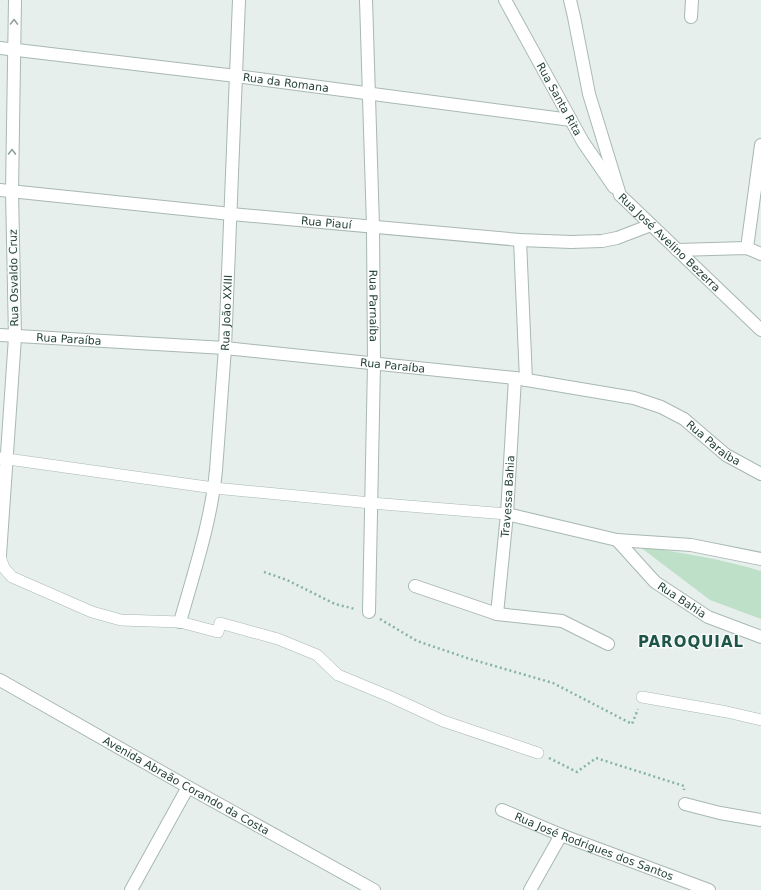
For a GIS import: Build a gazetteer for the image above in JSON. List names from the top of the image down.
{
  "streets": {
    "street": [
      "Rua da Romana",
      "Rua Santa Rita",
      "Rua Piauí",
      "Rua José Avelino Bezerra",
      "Rua Osvaldo Cruz",
      "Rua Parnaíba",
      "Rua João XXIII",
      "Rua Paraíba",
      "Travessa Bahia",
      "Rua Bahia",
      "Avenida Abraão Corando da Costa",
      "Rua José Rodrigues dos Santos"
    ]
  },
  "crossings": [
    ["Rua da Romana", "Rua Santa Rita"],
    ["Rua da Romana", "Rua Osvaldo Cruz"],
    ["Rua da Romana", "Rua Parnaíba"],
    ["Rua da Romana", "Rua João XXIII"],
    ["Rua Santa Rita", "Rua José Avelino Bezerra"],
    ["Rua Piauí", "Rua José Avelino Bezerra"],
    ["Rua Piauí", "Rua Osvaldo Cruz"],
    ["Rua Piauí", "Rua Parnaíba"],
    ["Rua Piauí", "Rua João XXIII"],
    ["Rua Piauí", "Travessa Bahia"],
    ["Rua Osvaldo Cruz", "Rua Paraíba"],
    ["Rua Parnaíba", "Rua Paraíba"],
    ["Rua João XXIII", "Rua Paraíba"],
    ["Rua Paraíba", "Travessa Bahia"]
  ],
  "districts": ["PAROQUIAL"]
}
